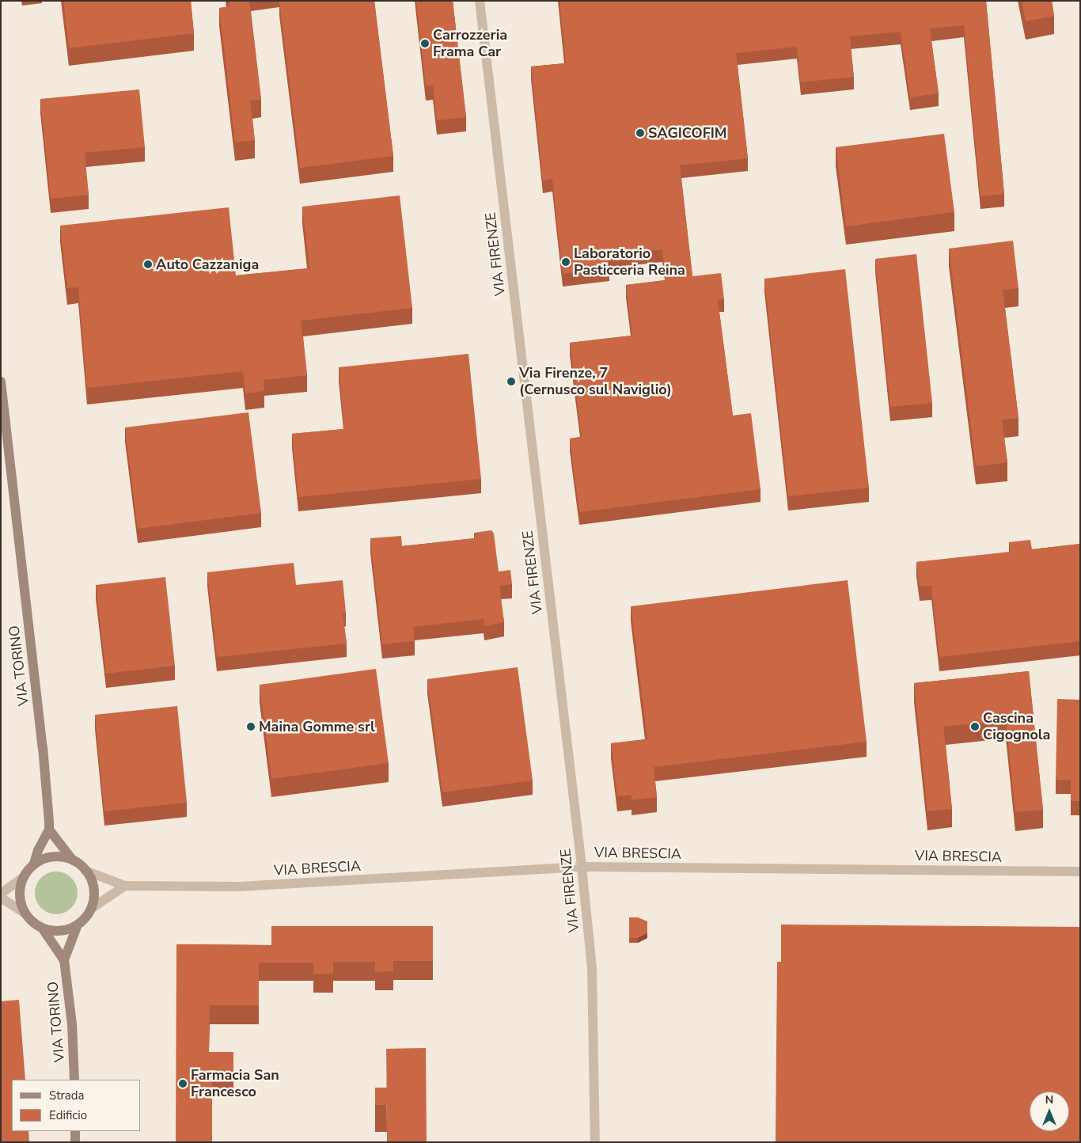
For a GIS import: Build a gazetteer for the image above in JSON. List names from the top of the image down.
{
  "streets": {
    "street": ["VIA FIRENZE", "VIA TORINO", "VIA BRESCIA"]
  },
  "crossings": [
    ["VIA FIRENZE", "VIA BRESCIA"],
    ["VIA TORINO", "VIA BRESCIA"]
  ],
  "places": [
    "Carrozzeria Frama Car",
    "SAGICOFIM",
    "Laboratorio Pasticceria Reina",
    "Auto Cazzaniga",
    "Via Firenze, 7 (Cernusco sul Naviglio)",
    "Maina Gomme srl",
    "Cascina Cigognola",
    "Farmacia San Francesco"
  ],
  "legend": ["Strada", "Edificio"],
  "north": "top"
}
